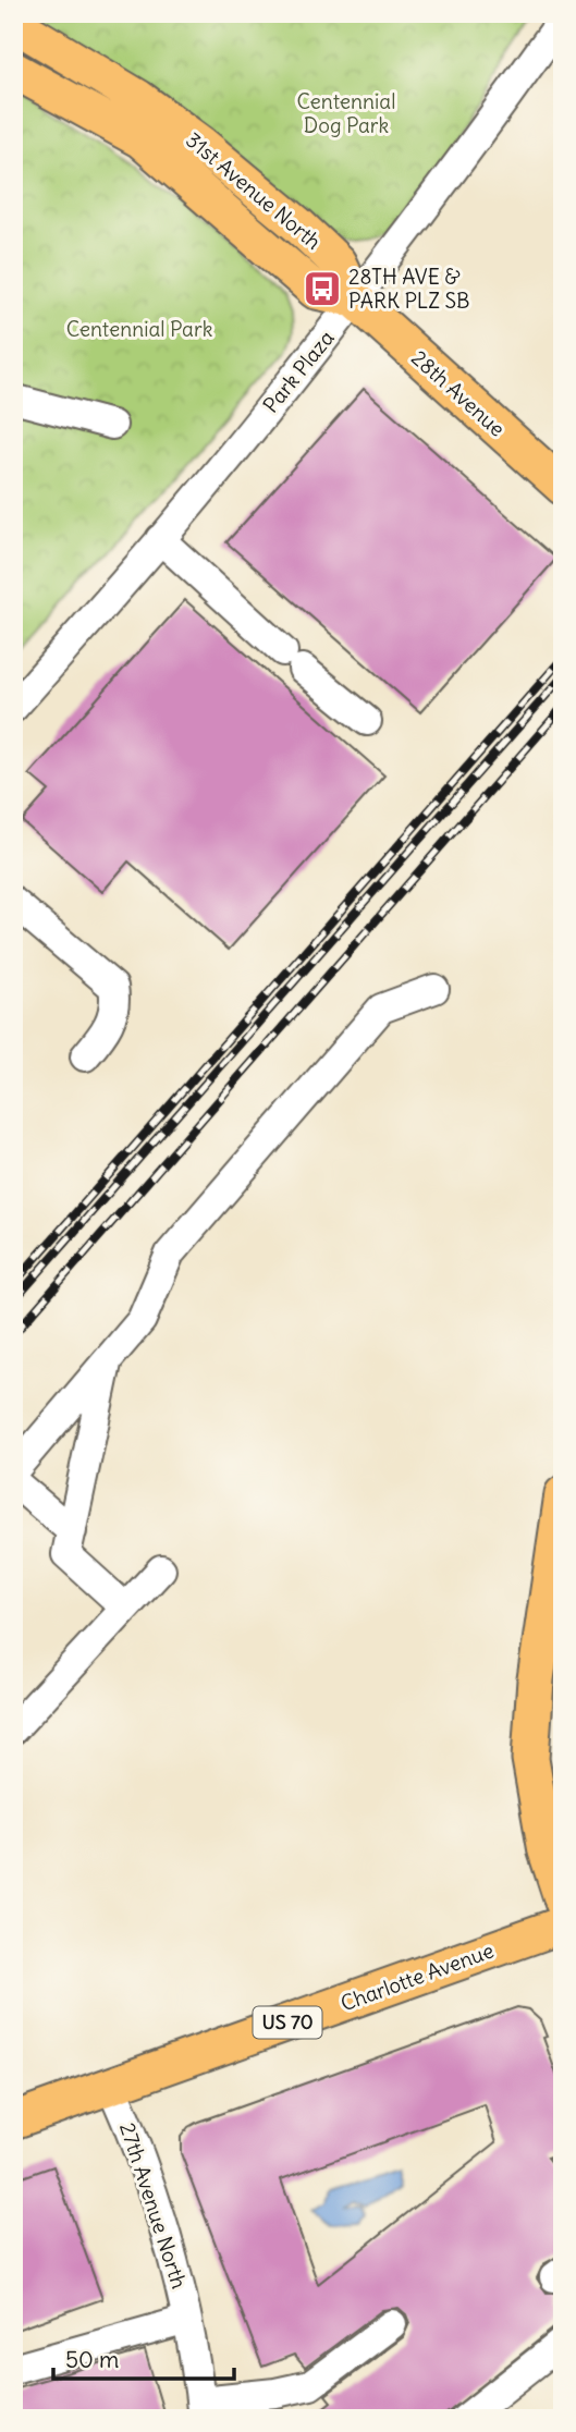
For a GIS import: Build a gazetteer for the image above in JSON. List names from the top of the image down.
{
  "streets": {
    "main road": [
      "31st Avenue North",
      "28th Avenue",
      "Charlotte Avenue",
      "US 70"
    ],
    "street": ["Park Plaza", "27th Avenue North"]
  },
  "crossings": [
    ["31st Avenue North", "Park Plaza"],
    ["31st Avenue North", "28th Avenue"],
    ["Park Plaza", "28th Avenue"],
    ["Charlotte Avenue", "27th Avenue North"]
  ],
  "parks": ["Centennial Dog Park", "Centennial Park"],
  "places": {
    "bus stop": ["28TH AVE & PARK PLZ SB"]
  },
  "scale_bar": "50 m"
}
